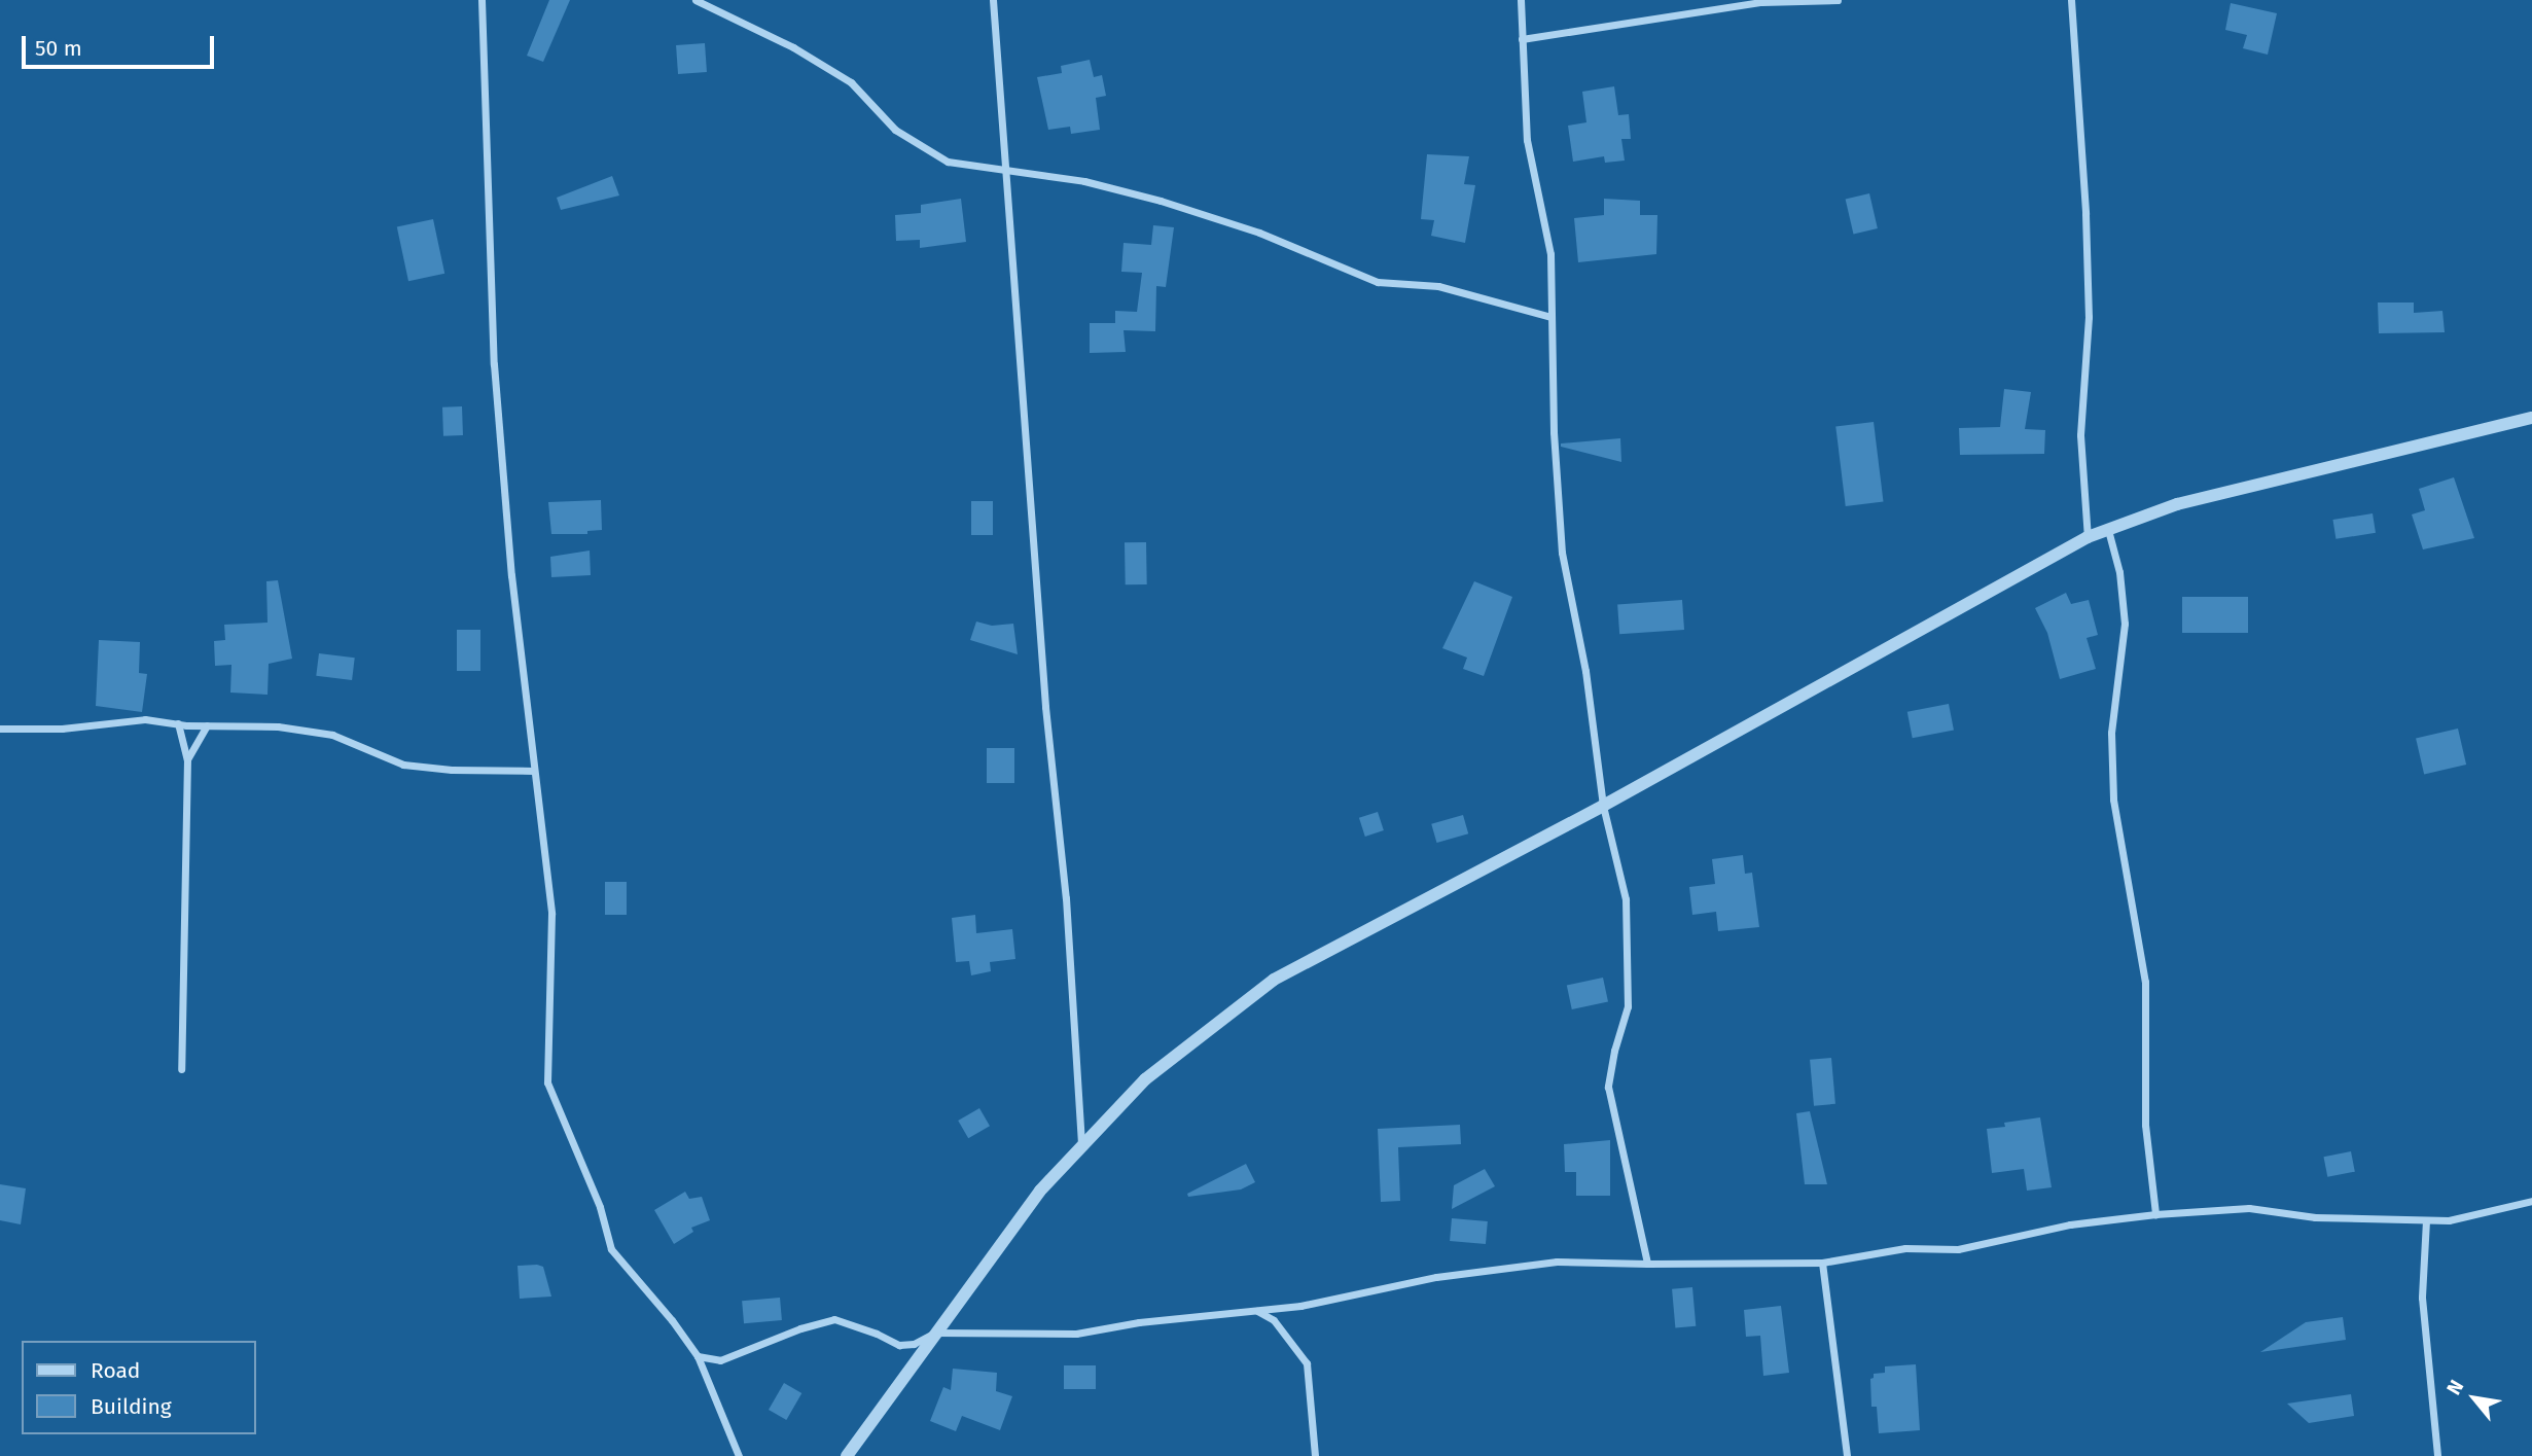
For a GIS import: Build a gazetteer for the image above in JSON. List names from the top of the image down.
{
  "legend": ["Road", "Building"],
  "scale_bar": "50 m",
  "north": "top left"
}
